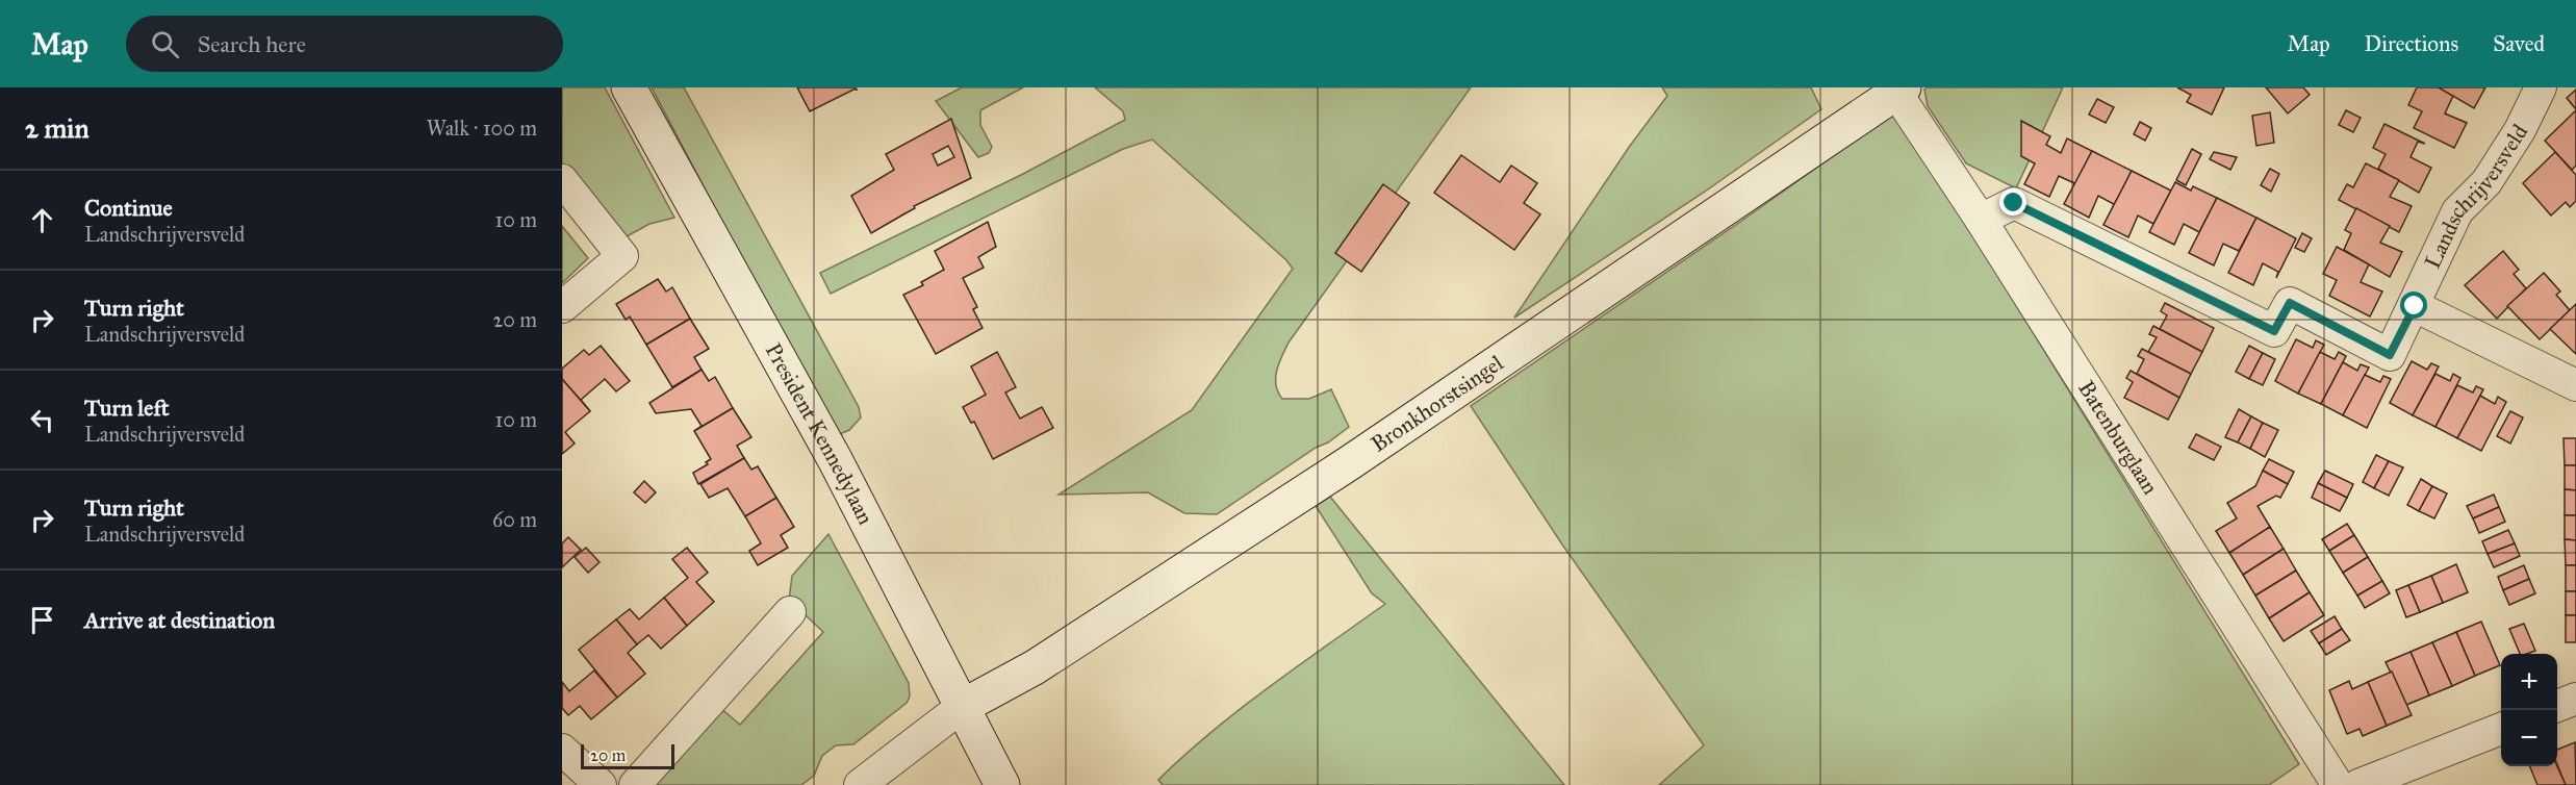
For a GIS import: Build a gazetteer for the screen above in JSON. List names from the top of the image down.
{
  "streets": {
    "street": [
      "Landschrijversveld",
      "Bronkhorstsingel",
      "President Kennedylaan",
      "Batenburglaan"
    ]
  },
  "crossings": [
    ["Landschrijversveld", "Batenburglaan"],
    ["Bronkhorstsingel", "President Kennedylaan"],
    ["Bronkhorstsingel", "Batenburglaan"]
  ],
  "scale_bar": "20 m",
  "page": {
    "header": "Map",
    "search": "Search here",
    "nav": ["Map", "Directions", "Saved"],
    "heading": ["2 min", "Walk · 100 m"],
    "list": [
      ["Continue", "Landschrijversveld", "10 m"],
      ["Turn right", "Landschrijversveld", "20 m"],
      ["Turn left", "Landschrijversveld", "10 m"],
      ["Turn right", "Landschrijversveld", "60 m"],
      "Arrive at destination"
    ],
    "map_buttons": ["+", "−"],
    "scale": "20 m"
  }
}
